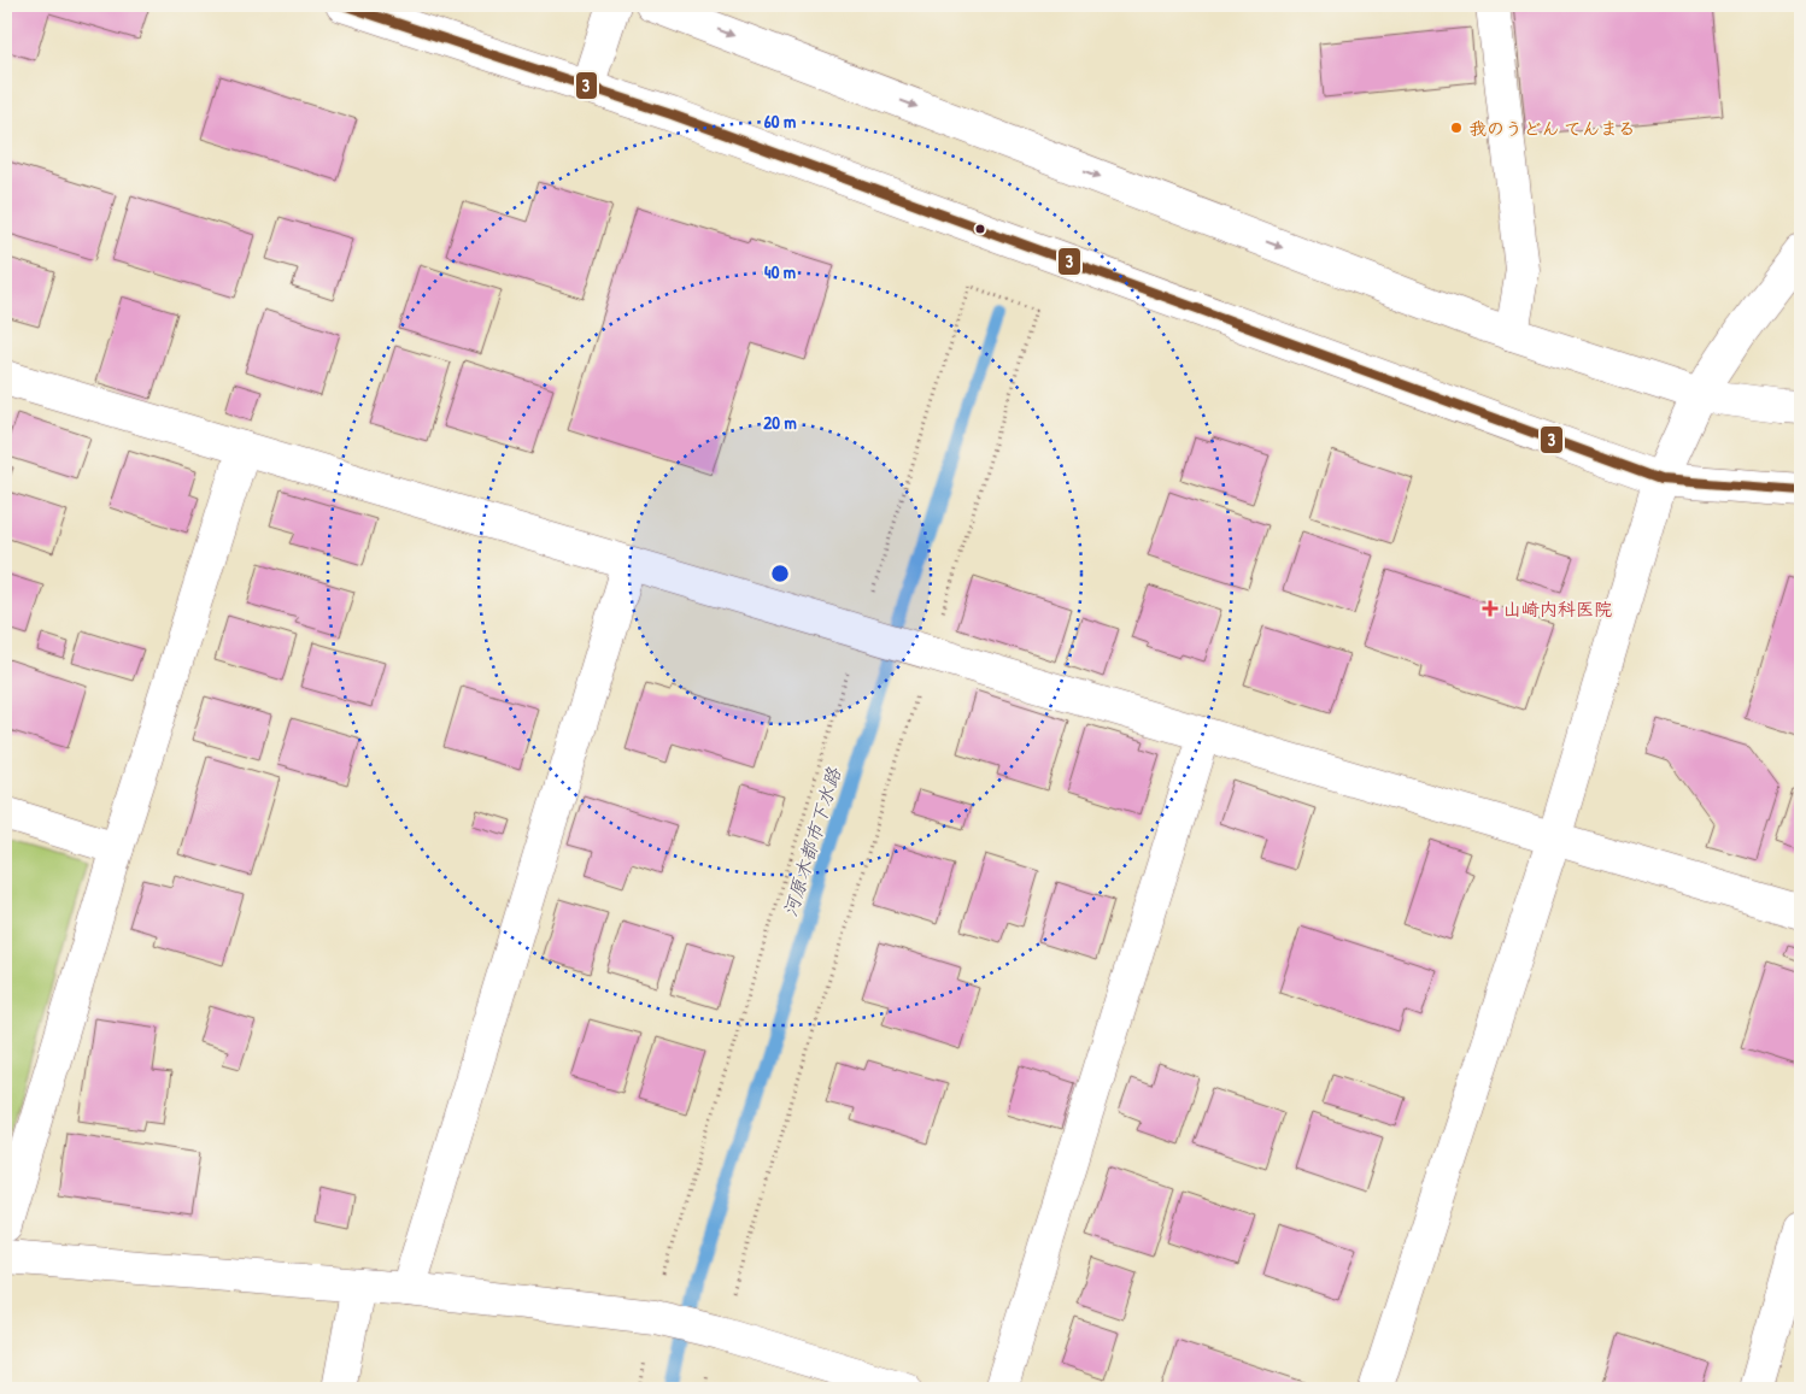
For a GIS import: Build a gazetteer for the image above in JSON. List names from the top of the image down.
{
  "water": ["河原木都市下水路"],
  "places": {
    "other": ["我のうどん てんまる"],
    "health": ["山崎内科医院"]
  },
  "lines": ["transit line 3"],
  "rings": ["60 m", "40 m", "20 m"]
}
